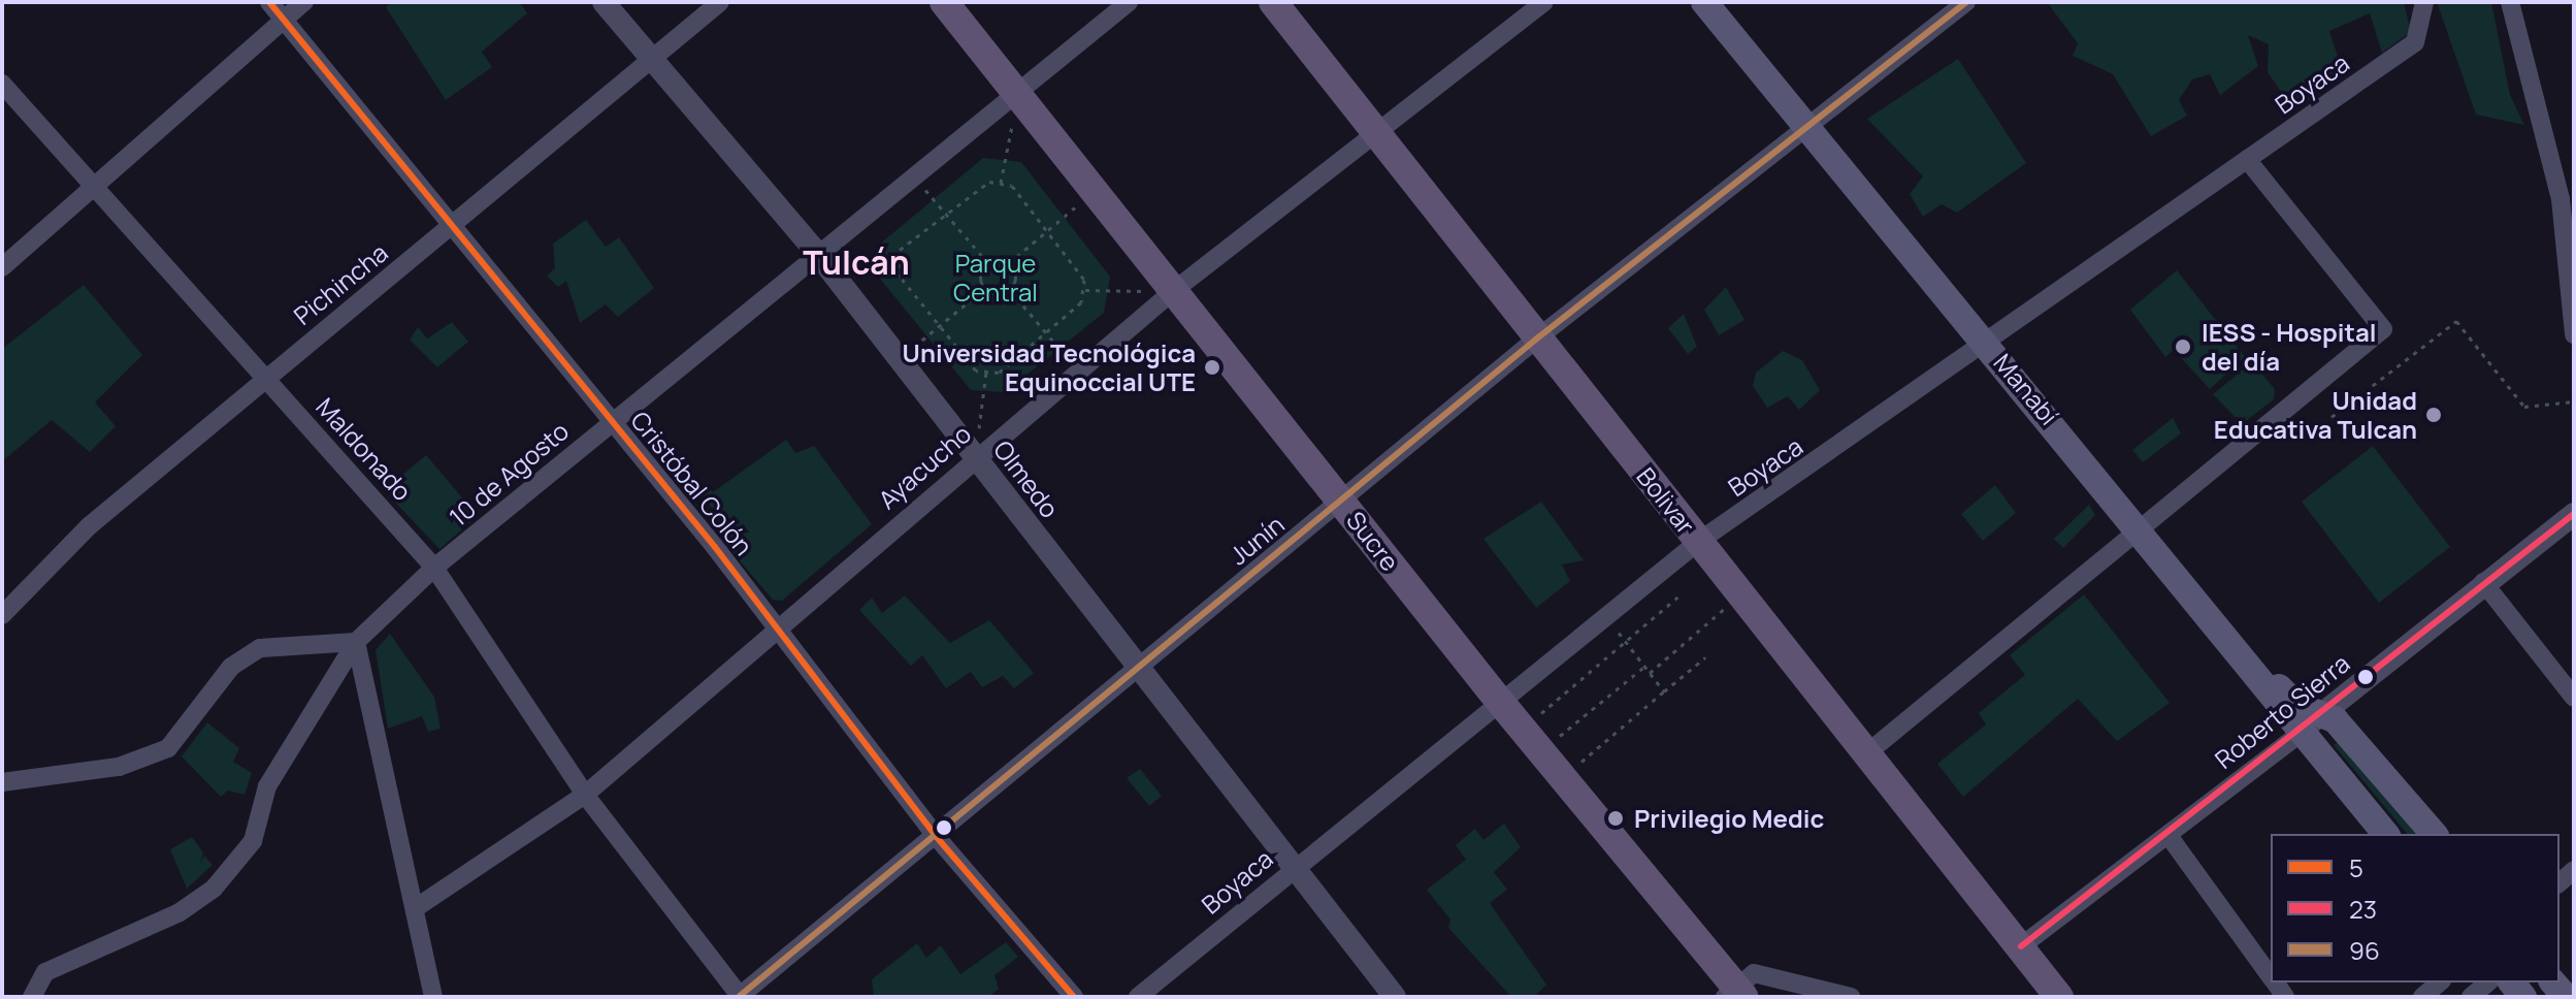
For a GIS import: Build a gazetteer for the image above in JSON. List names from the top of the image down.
{
  "streets": {
    "main road": ["Manabí", "Bolivar", "Sucre"],
    "street": [
      "Boyaca",
      "Pichincha",
      "Maldonado",
      "Ayacucho",
      "10 de Agosto",
      "Olmedo",
      "Cristóbal Colón",
      "Junín",
      "Roberto Sierra"
    ]
  },
  "crossings": [
    ["Boyaca", "Manabí"],
    ["Boyaca", "Olmedo"],
    ["Boyaca", "Bolivar"],
    ["Boyaca", "Sucre"],
    ["Pichincha", "Maldonado"],
    ["Pichincha", "Olmedo"],
    ["Pichincha", "Cristóbal Colón"],
    ["Manabí", "Junín"],
    ["Manabí", "Roberto Sierra"],
    ["Maldonado", "Ayacucho"],
    ["Maldonado", "10 de Agosto"],
    ["Maldonado", "Junín"],
    ["Ayacucho", "Olmedo"],
    ["Ayacucho", "Cristóbal Colón"],
    ["Ayacucho", "Bolivar"],
    ["Ayacucho", "Sucre"],
    ["10 de Agosto", "Olmedo"],
    ["10 de Agosto", "Cristóbal Colón"],
    ["10 de Agosto", "Sucre"],
    ["Olmedo", "Junín"],
    ["Cristóbal Colón", "Junín"],
    ["Bolivar", "Junín"],
    ["Bolivar", "Roberto Sierra"],
    ["Junín", "Sucre"]
  ],
  "districts": ["Tulcán"],
  "parks": ["Parque Central"],
  "places": [
    "IESS - Hospital del día",
    "Universidad Tecnológica Equinoccial UTE",
    "Unidad Educativa Tulcan",
    "Privilegio Medic"
  ],
  "lines": ["transit line 5", "transit line 96", "transit line 23"],
  "legend": ["5", "23", "96"]
}
